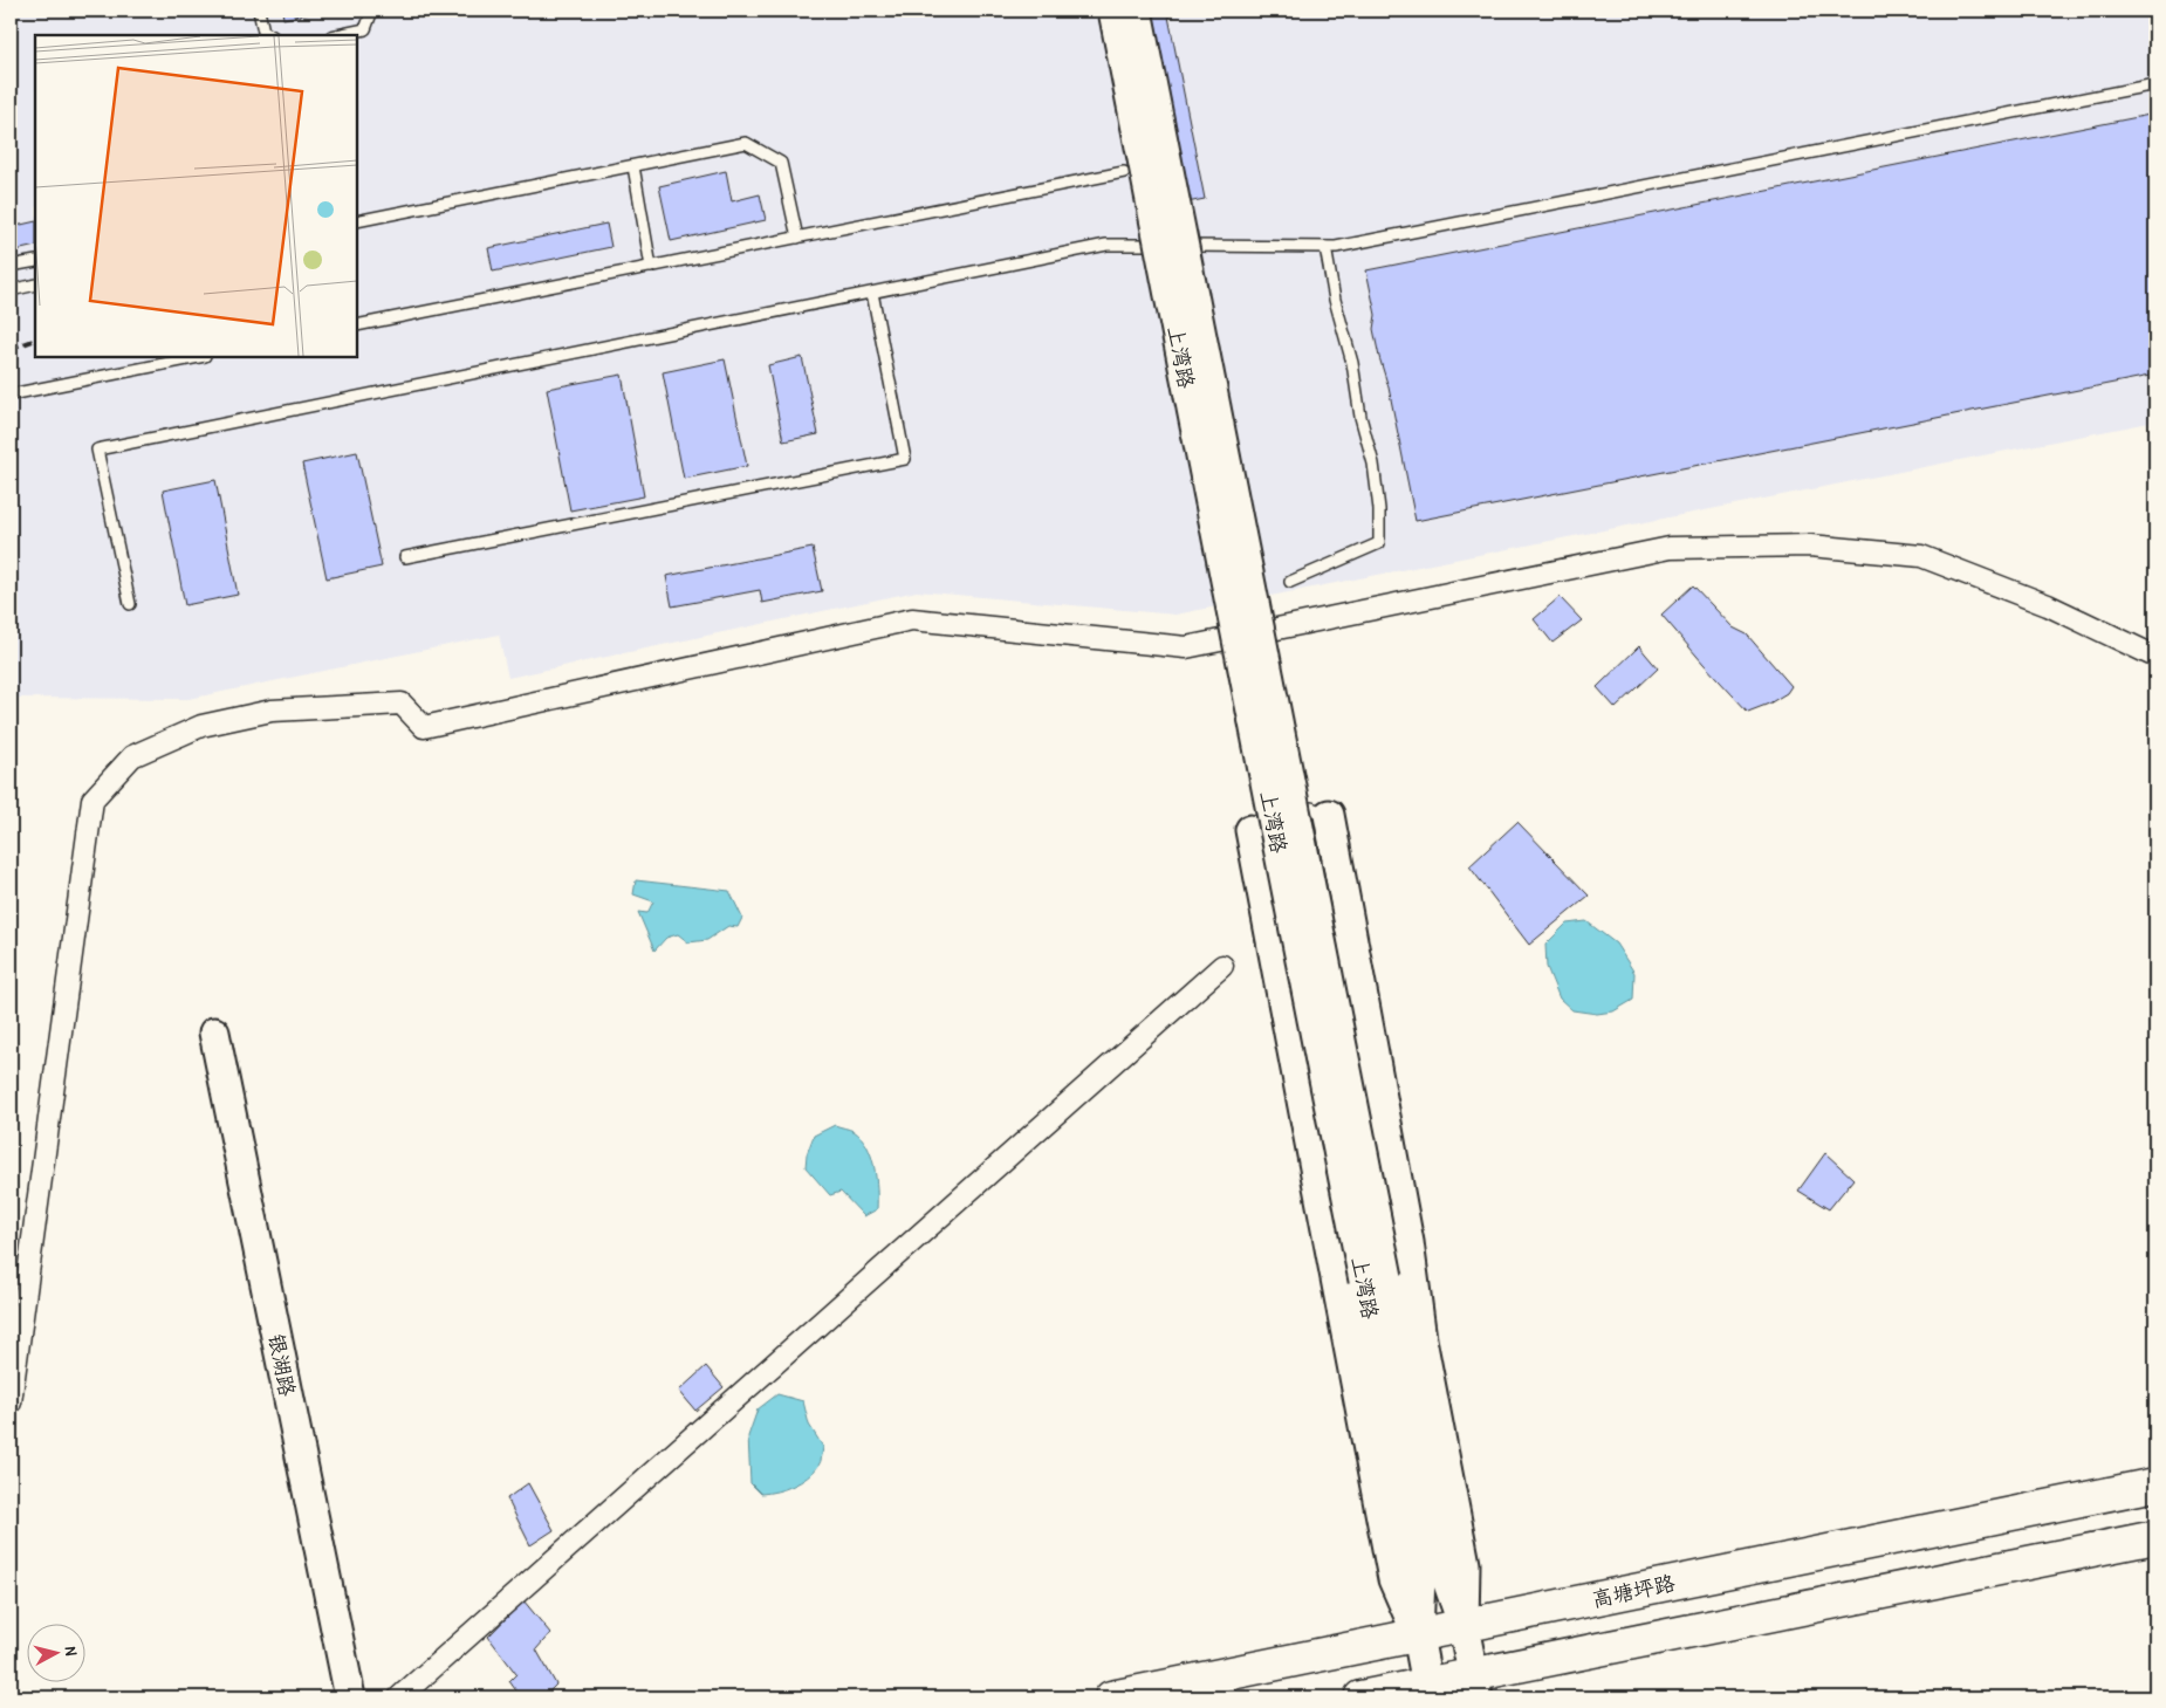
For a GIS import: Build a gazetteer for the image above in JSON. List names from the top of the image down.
{
  "streets": {
    "main road": ["上湾路", "银湖路", "高塘坪路"]
  },
  "crossings": [
    ["上湾路", "高塘坪路"]
  ],
  "north": "right"
}
